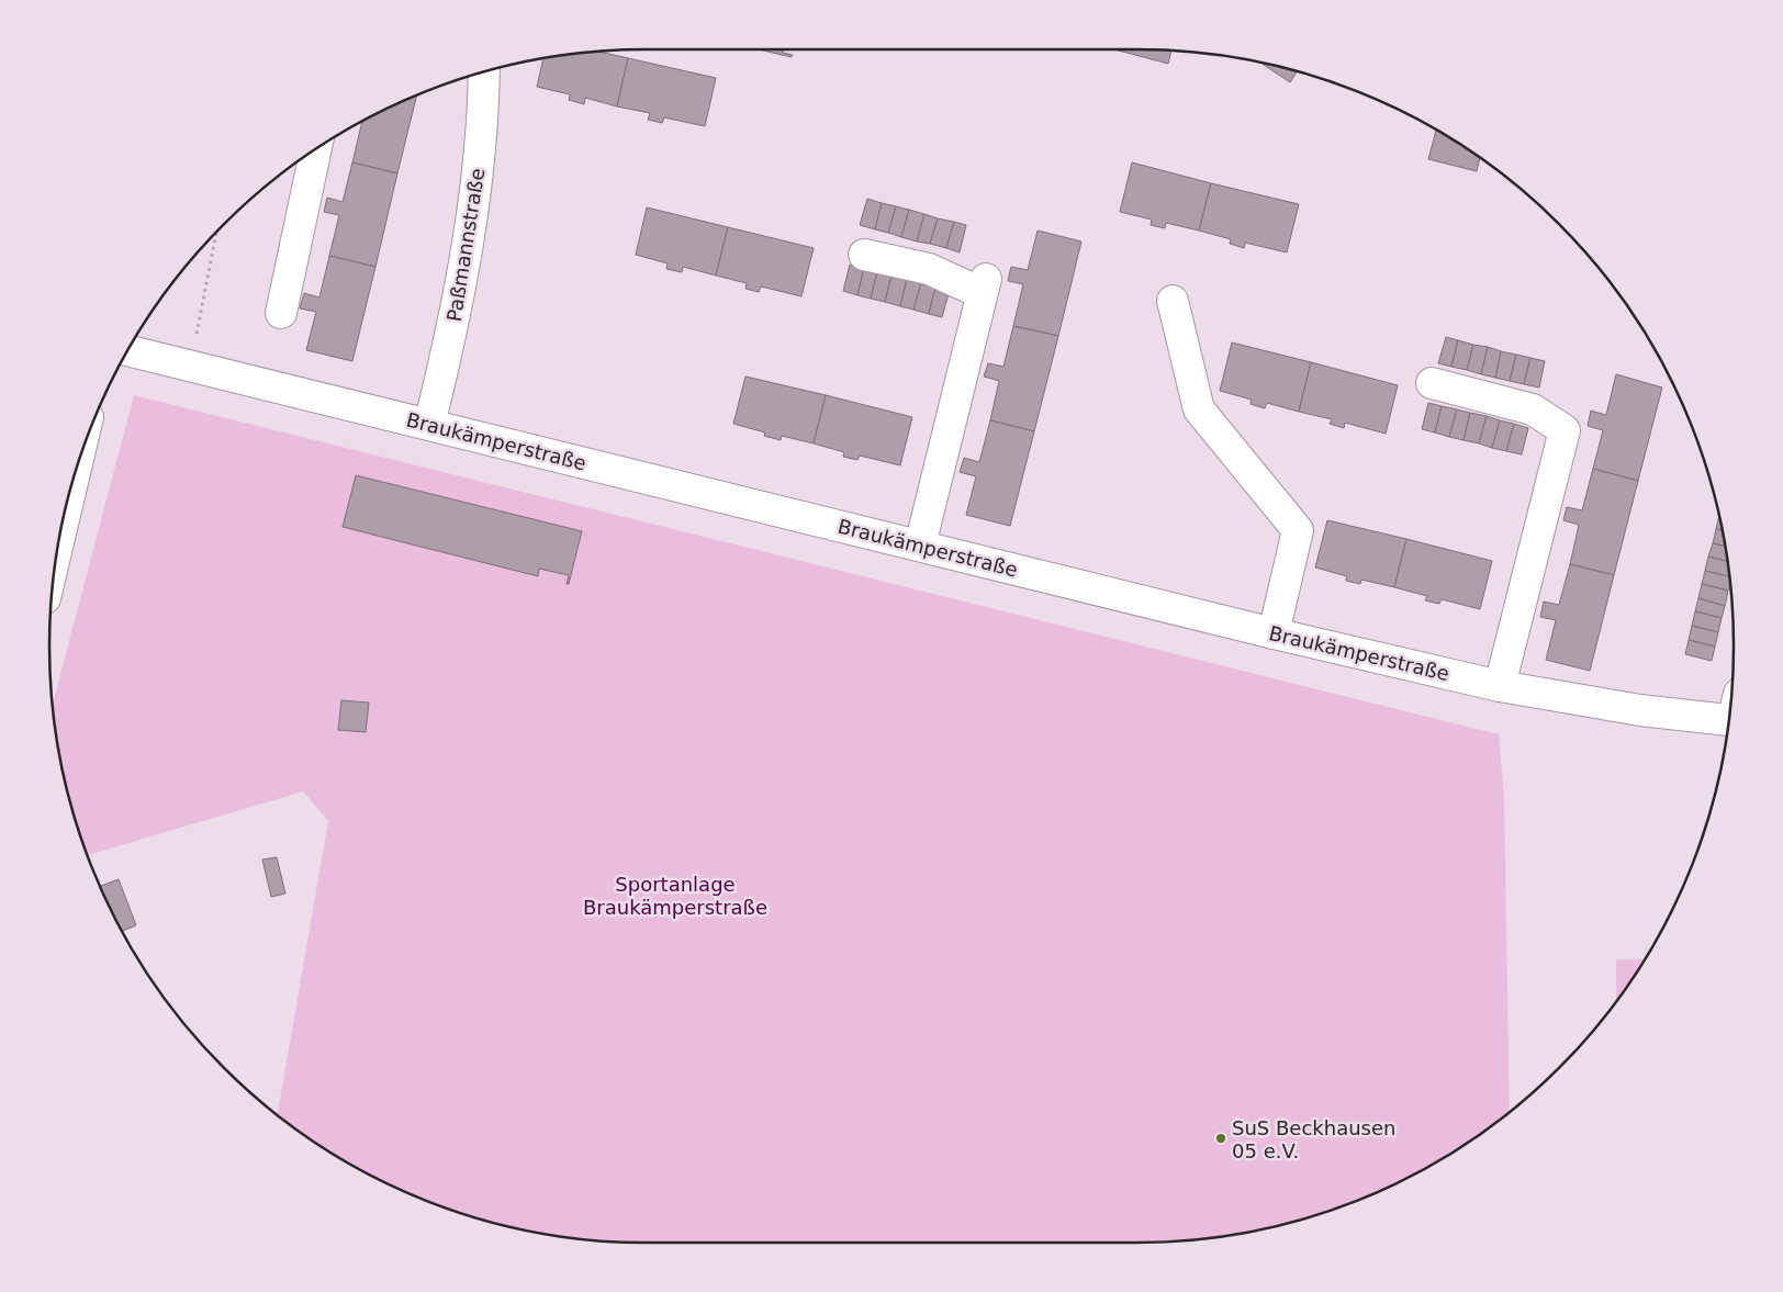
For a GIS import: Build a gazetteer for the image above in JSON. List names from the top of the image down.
{
  "streets": {
    "street": ["Paßmannstraße", "Braukämperstraße"]
  },
  "crossings": [
    ["Paßmannstraße", "Braukämperstraße"]
  ],
  "parks": ["Sportanlage Braukämperstraße"],
  "places": ["SuS Beckhausen 05 e.V."]
}
